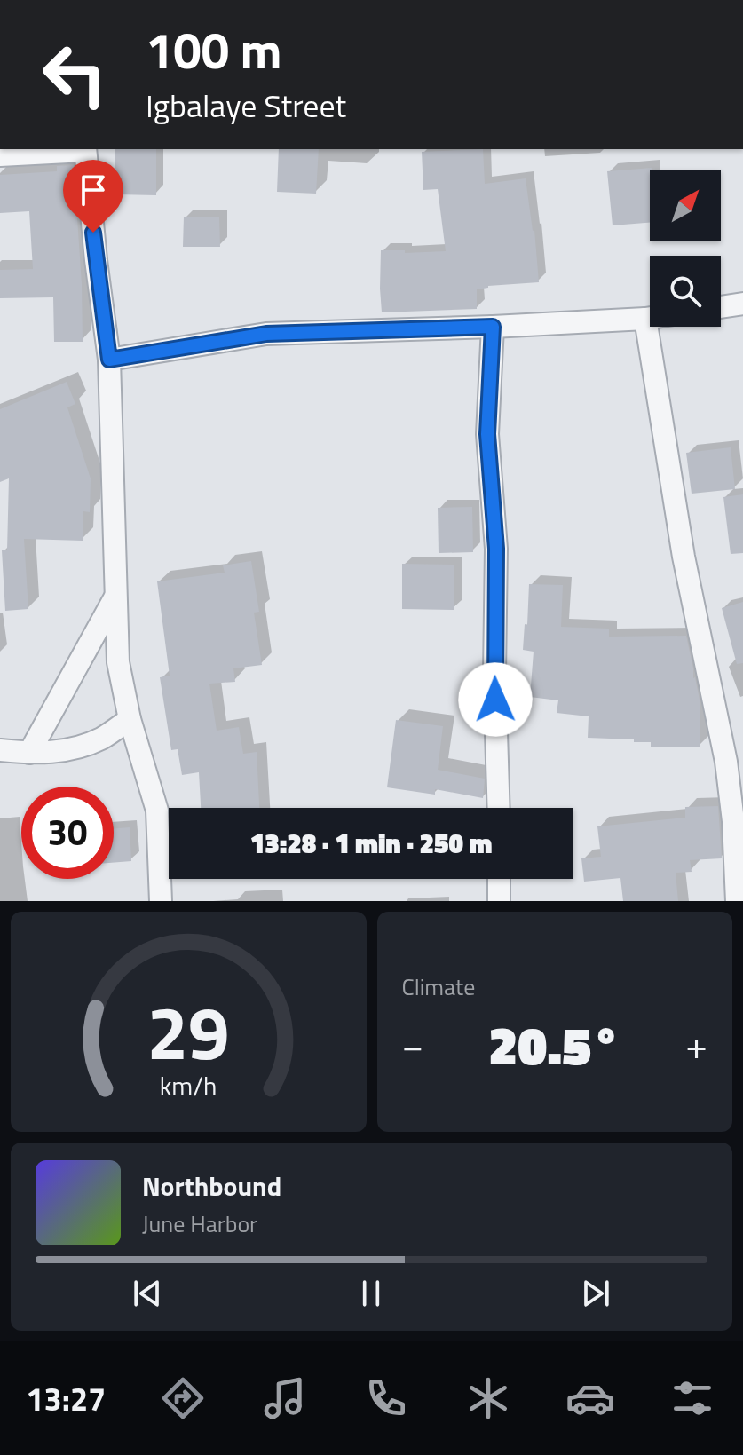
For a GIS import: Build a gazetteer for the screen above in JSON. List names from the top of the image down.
{
  "north": "top right",
  "page": {
    "turn": ["100 m", "Igbalaye Street"],
    "limit": "30",
    "trip": "13:28 · 1 min · 250 m",
    "tile": "Climate",
    "heat": ["−", "20.5°", "+"],
    "song": ["Northbound", "June Harbor"],
    "tabs": "13:27",
    "gauge": ["29", "km/h"]
  }
}
